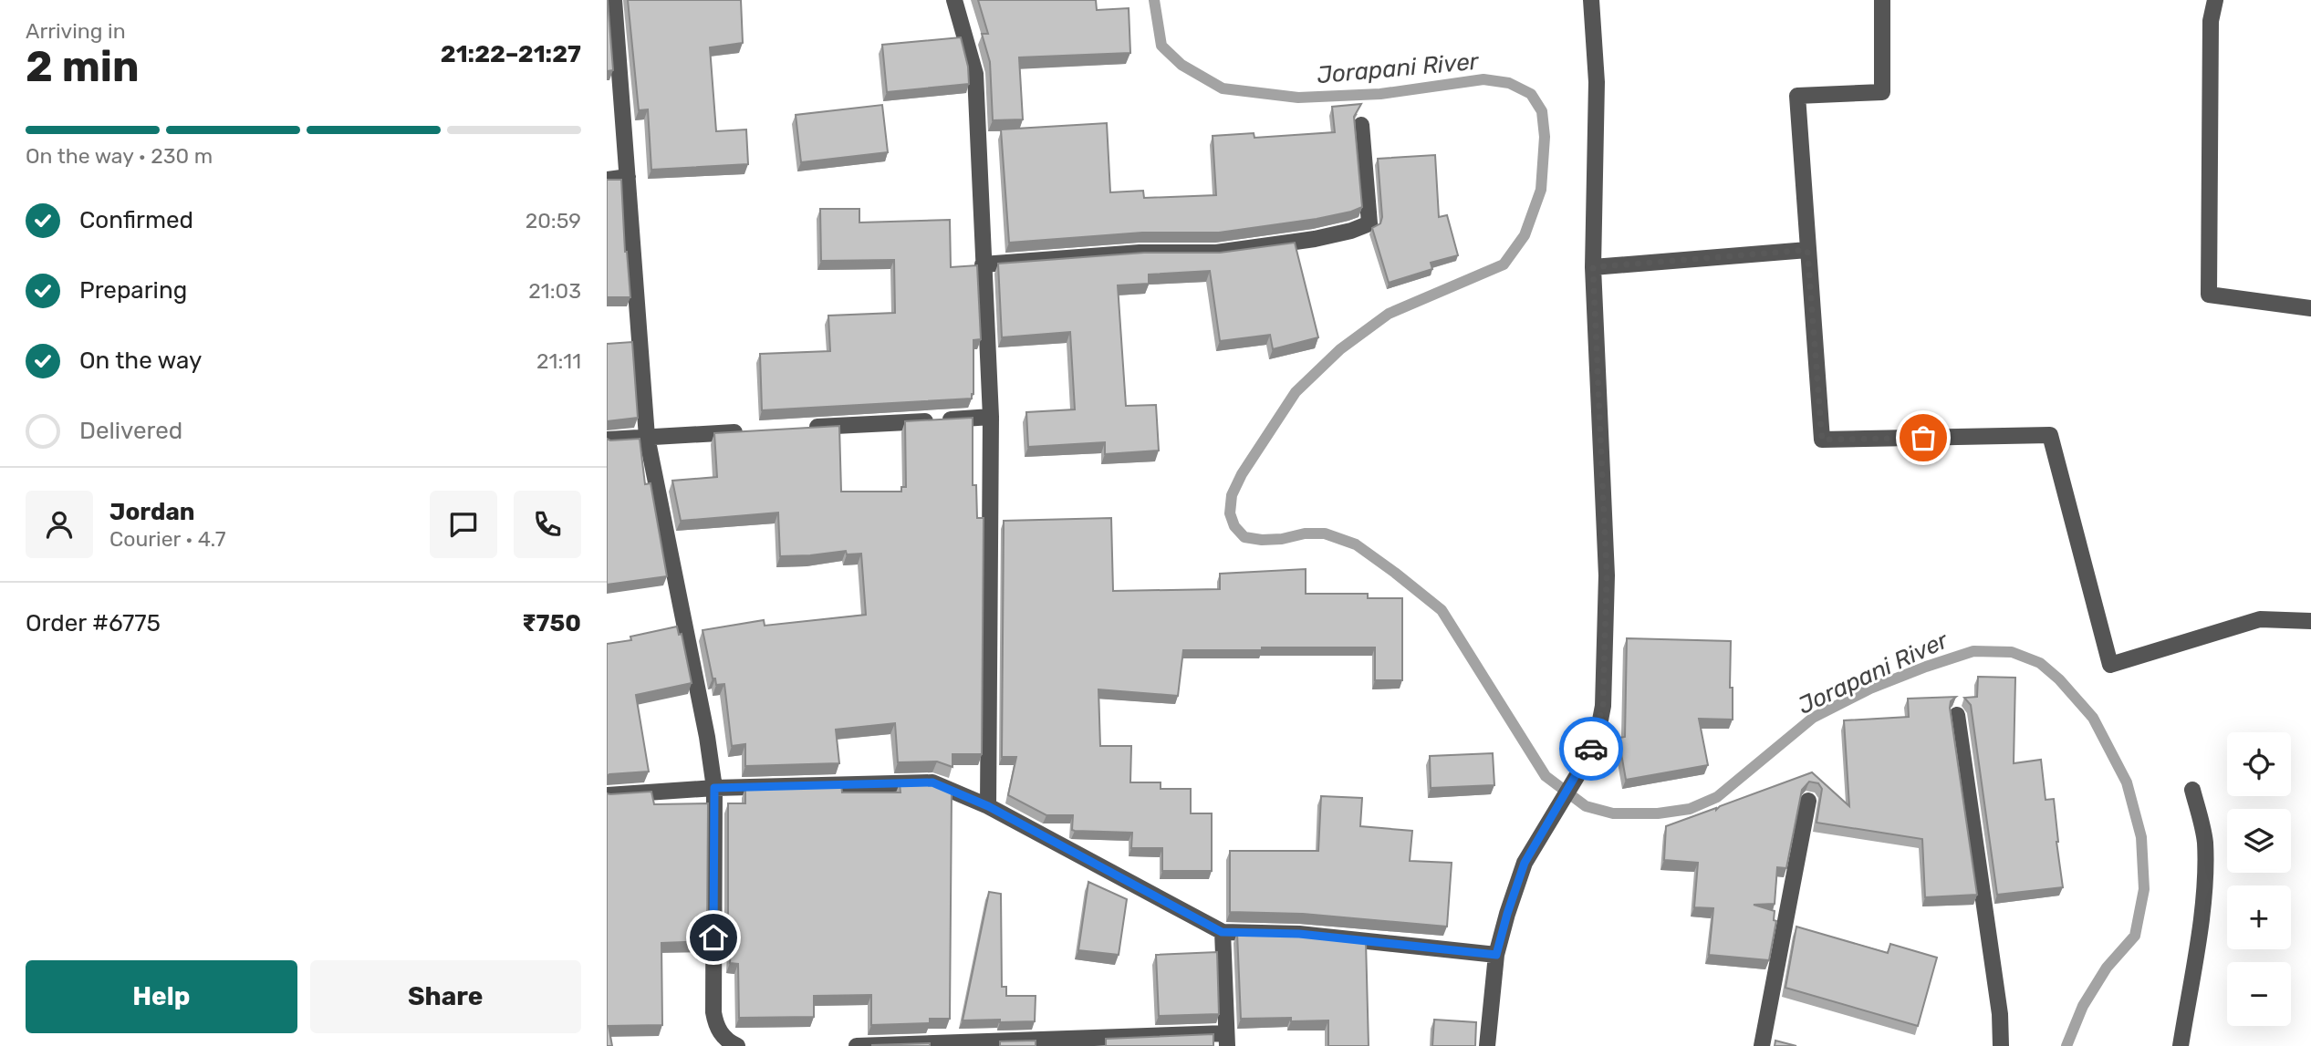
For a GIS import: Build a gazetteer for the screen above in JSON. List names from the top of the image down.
{
  "water": ["Jorapani River"],
  "page": {
    "heading": ["2 min", "Arriving in", "21:22–21:27"],
    "panel": [
      "Jordan",
      "Courier · 4.7",
      "Order #6775",
      "₹750"
    ],
    "bar": "On the way · 230 m",
    "list": [
      ["Confirmed", "20:59"],
      ["Preparing", "21:03"],
      ["On the way", "21:11"],
      "Delivered"
    ],
    "map_buttons": ["+", "−"],
    "buttons": ["Help", "Share"]
  }
}
